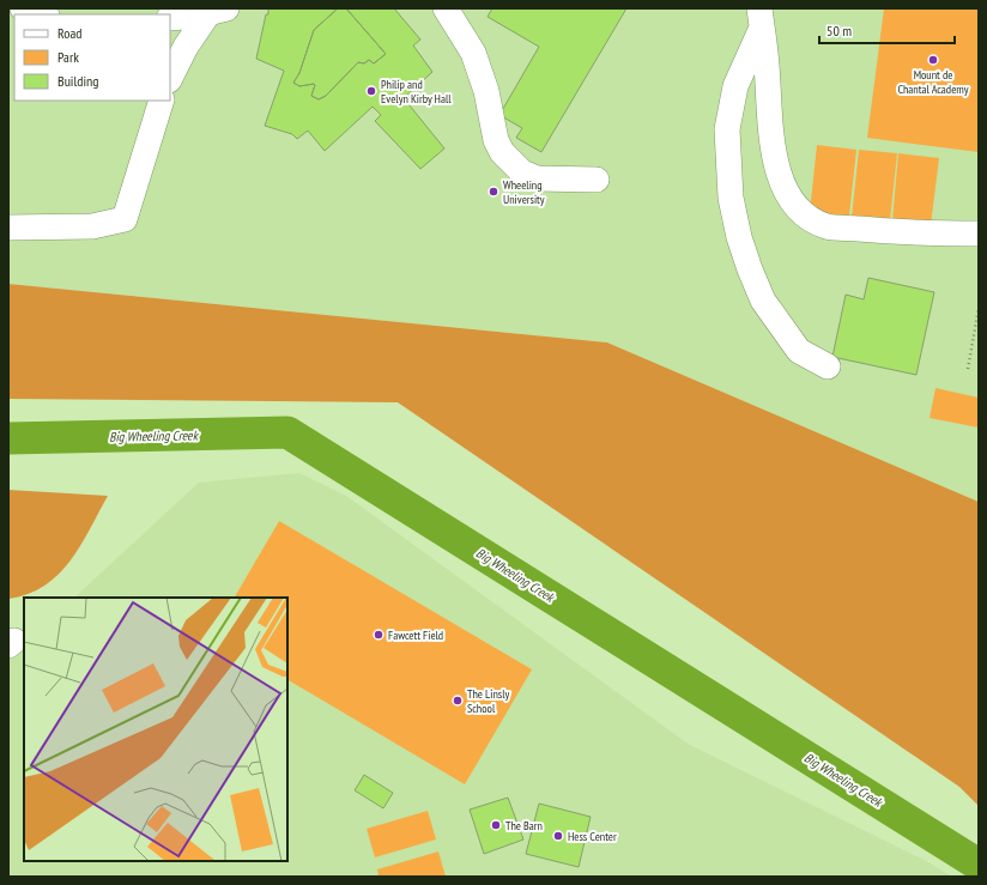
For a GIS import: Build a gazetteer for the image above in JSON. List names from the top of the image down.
{
  "water": ["Big Wheeling Creek"],
  "places": [
    "Mount de Chantal Academy",
    "Philip and Evelyn Kirby Hall",
    "Wheeling University",
    "Fawcett Field",
    "The Linsly School",
    "The Barn",
    "Hess Center"
  ],
  "legend": ["Road", "Park", "Building"],
  "scale_bar": "50 m"
}
